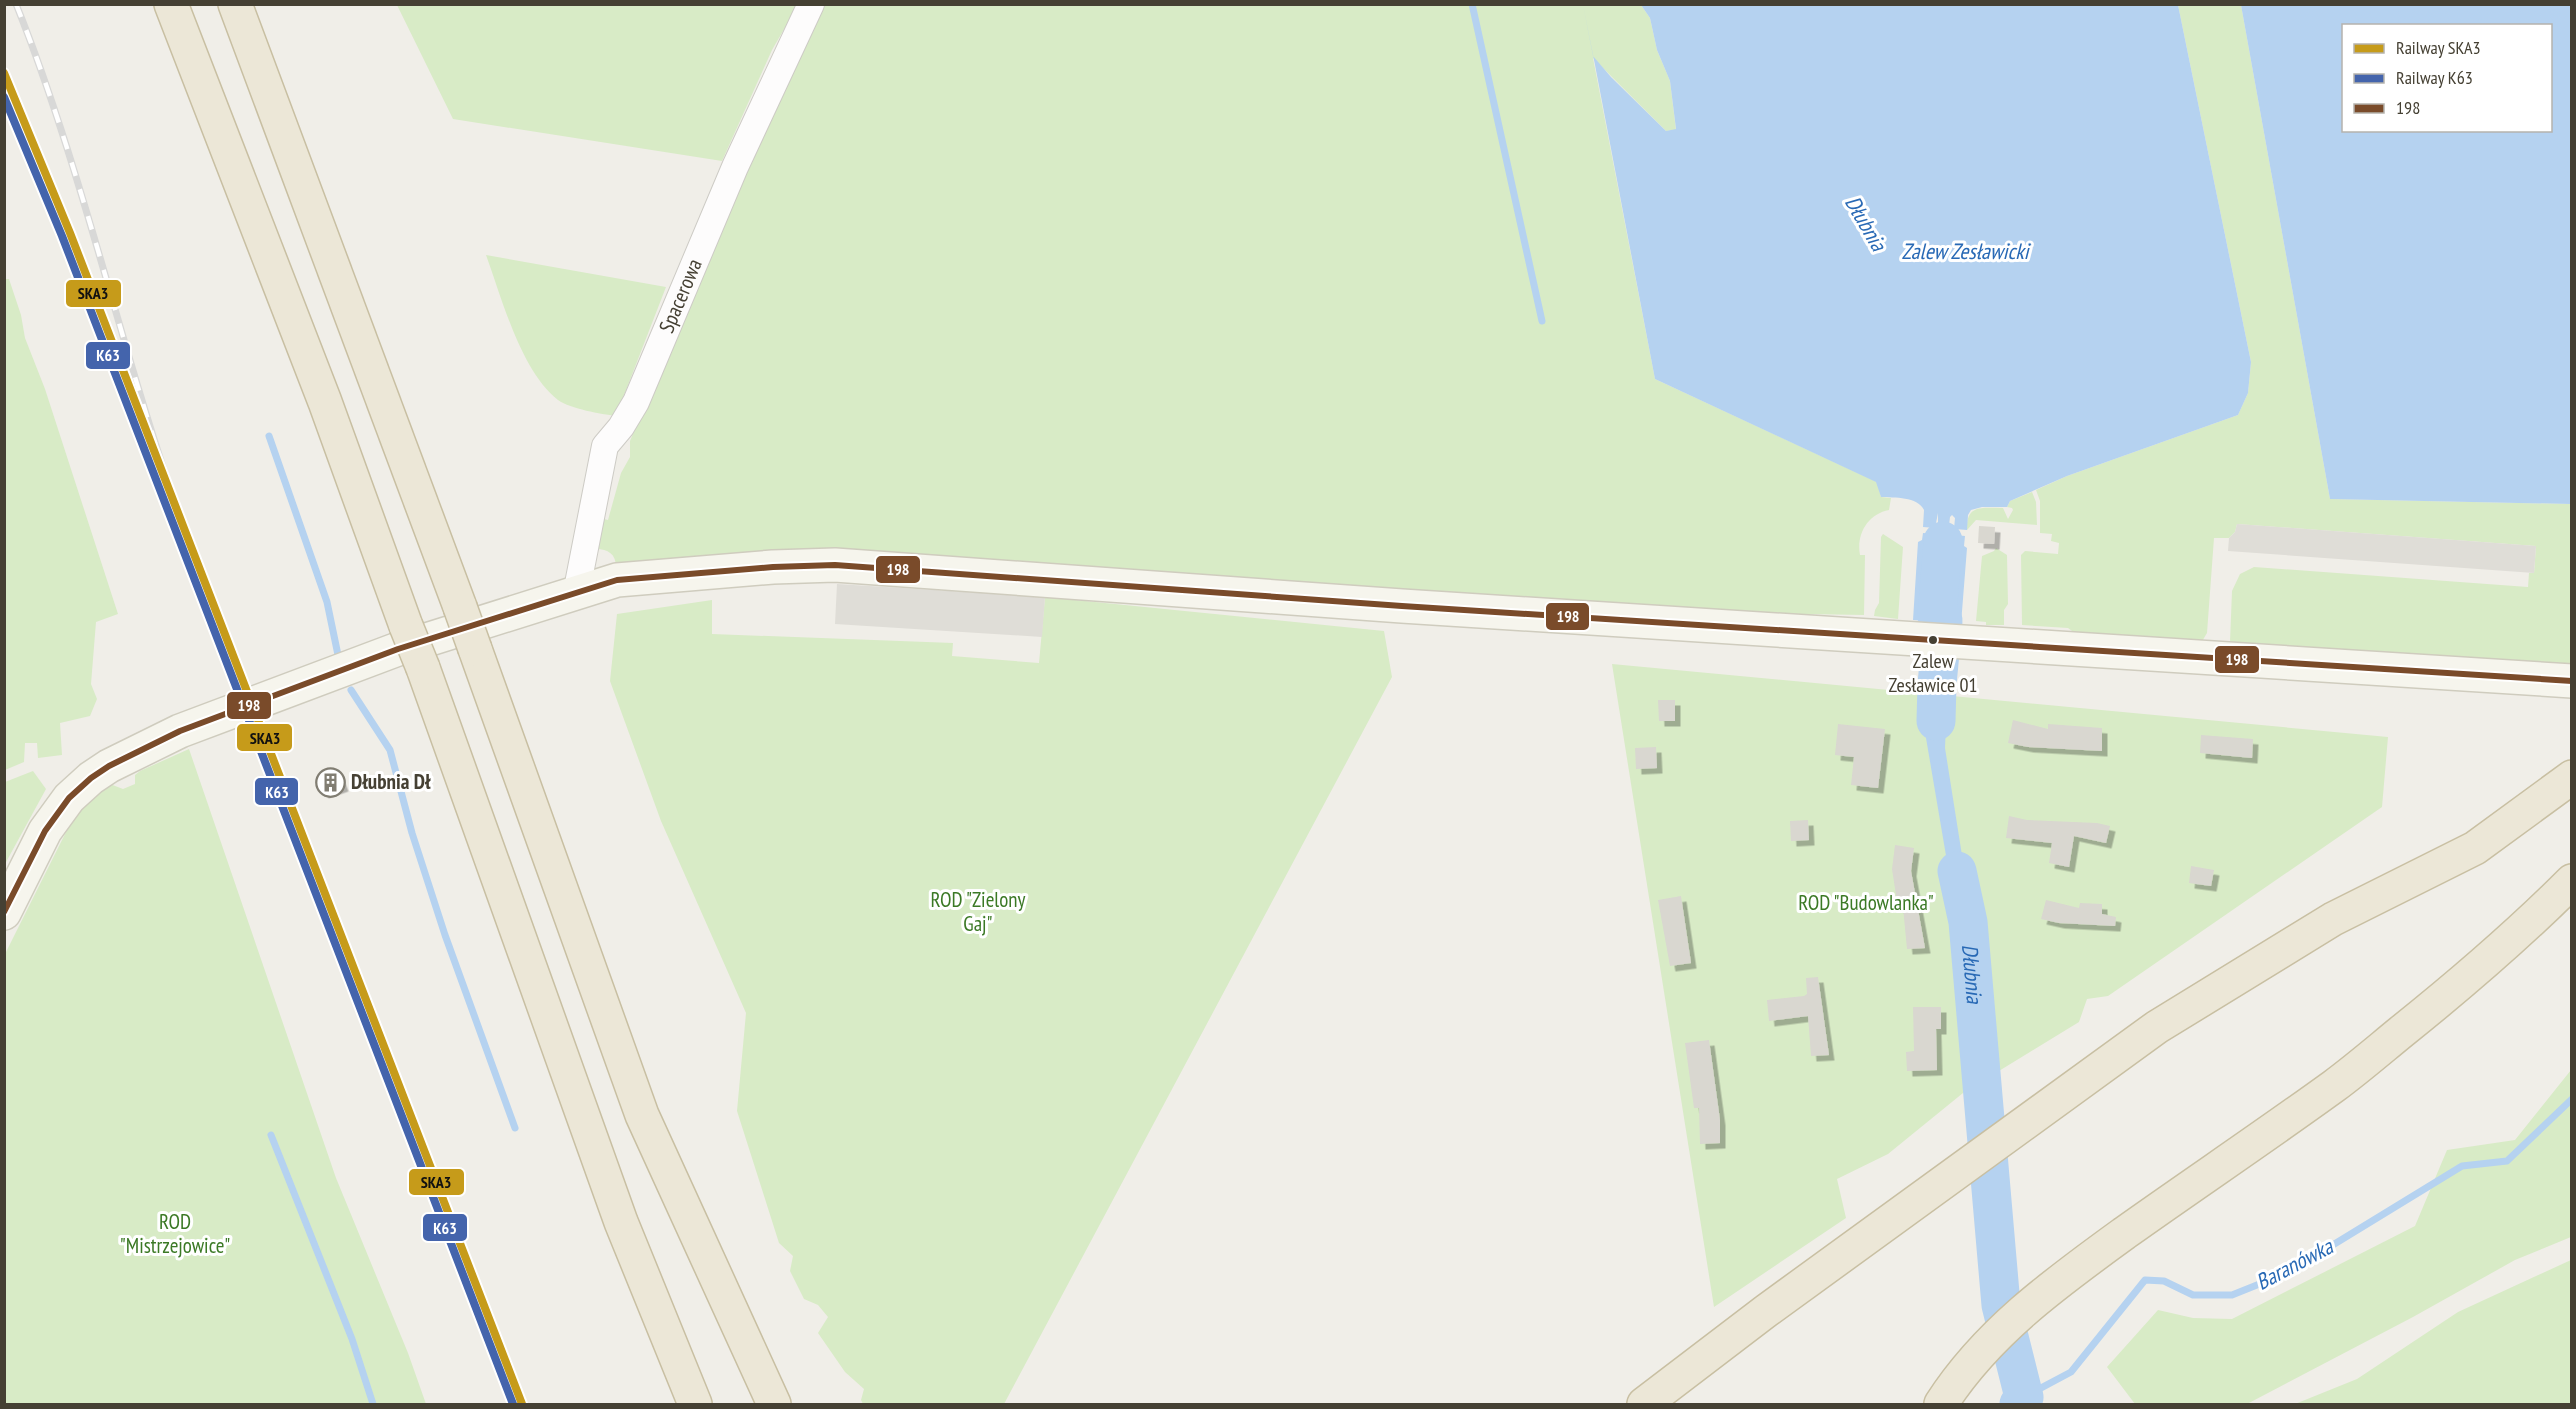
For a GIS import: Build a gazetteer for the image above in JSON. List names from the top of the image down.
{
  "streets": {
    "street": ["Spacerowa"]
  },
  "water": ["Dłubnia", "Zalew Zesławicki", "Baranówka"],
  "parks": ["ROD \"Zielony Gaj\"", "ROD \"Budowlanka\"", "ROD \"Mistrzejowice\""],
  "places": {
    "other": ["Zalew Zesławice 01"],
    "building": ["Dłubnia Dł"]
  },
  "lines": ["rail line SKA3", "rail line K63", "transit line 198"],
  "legend": ["Railway SKA3", "Railway K63", "198"]
}
